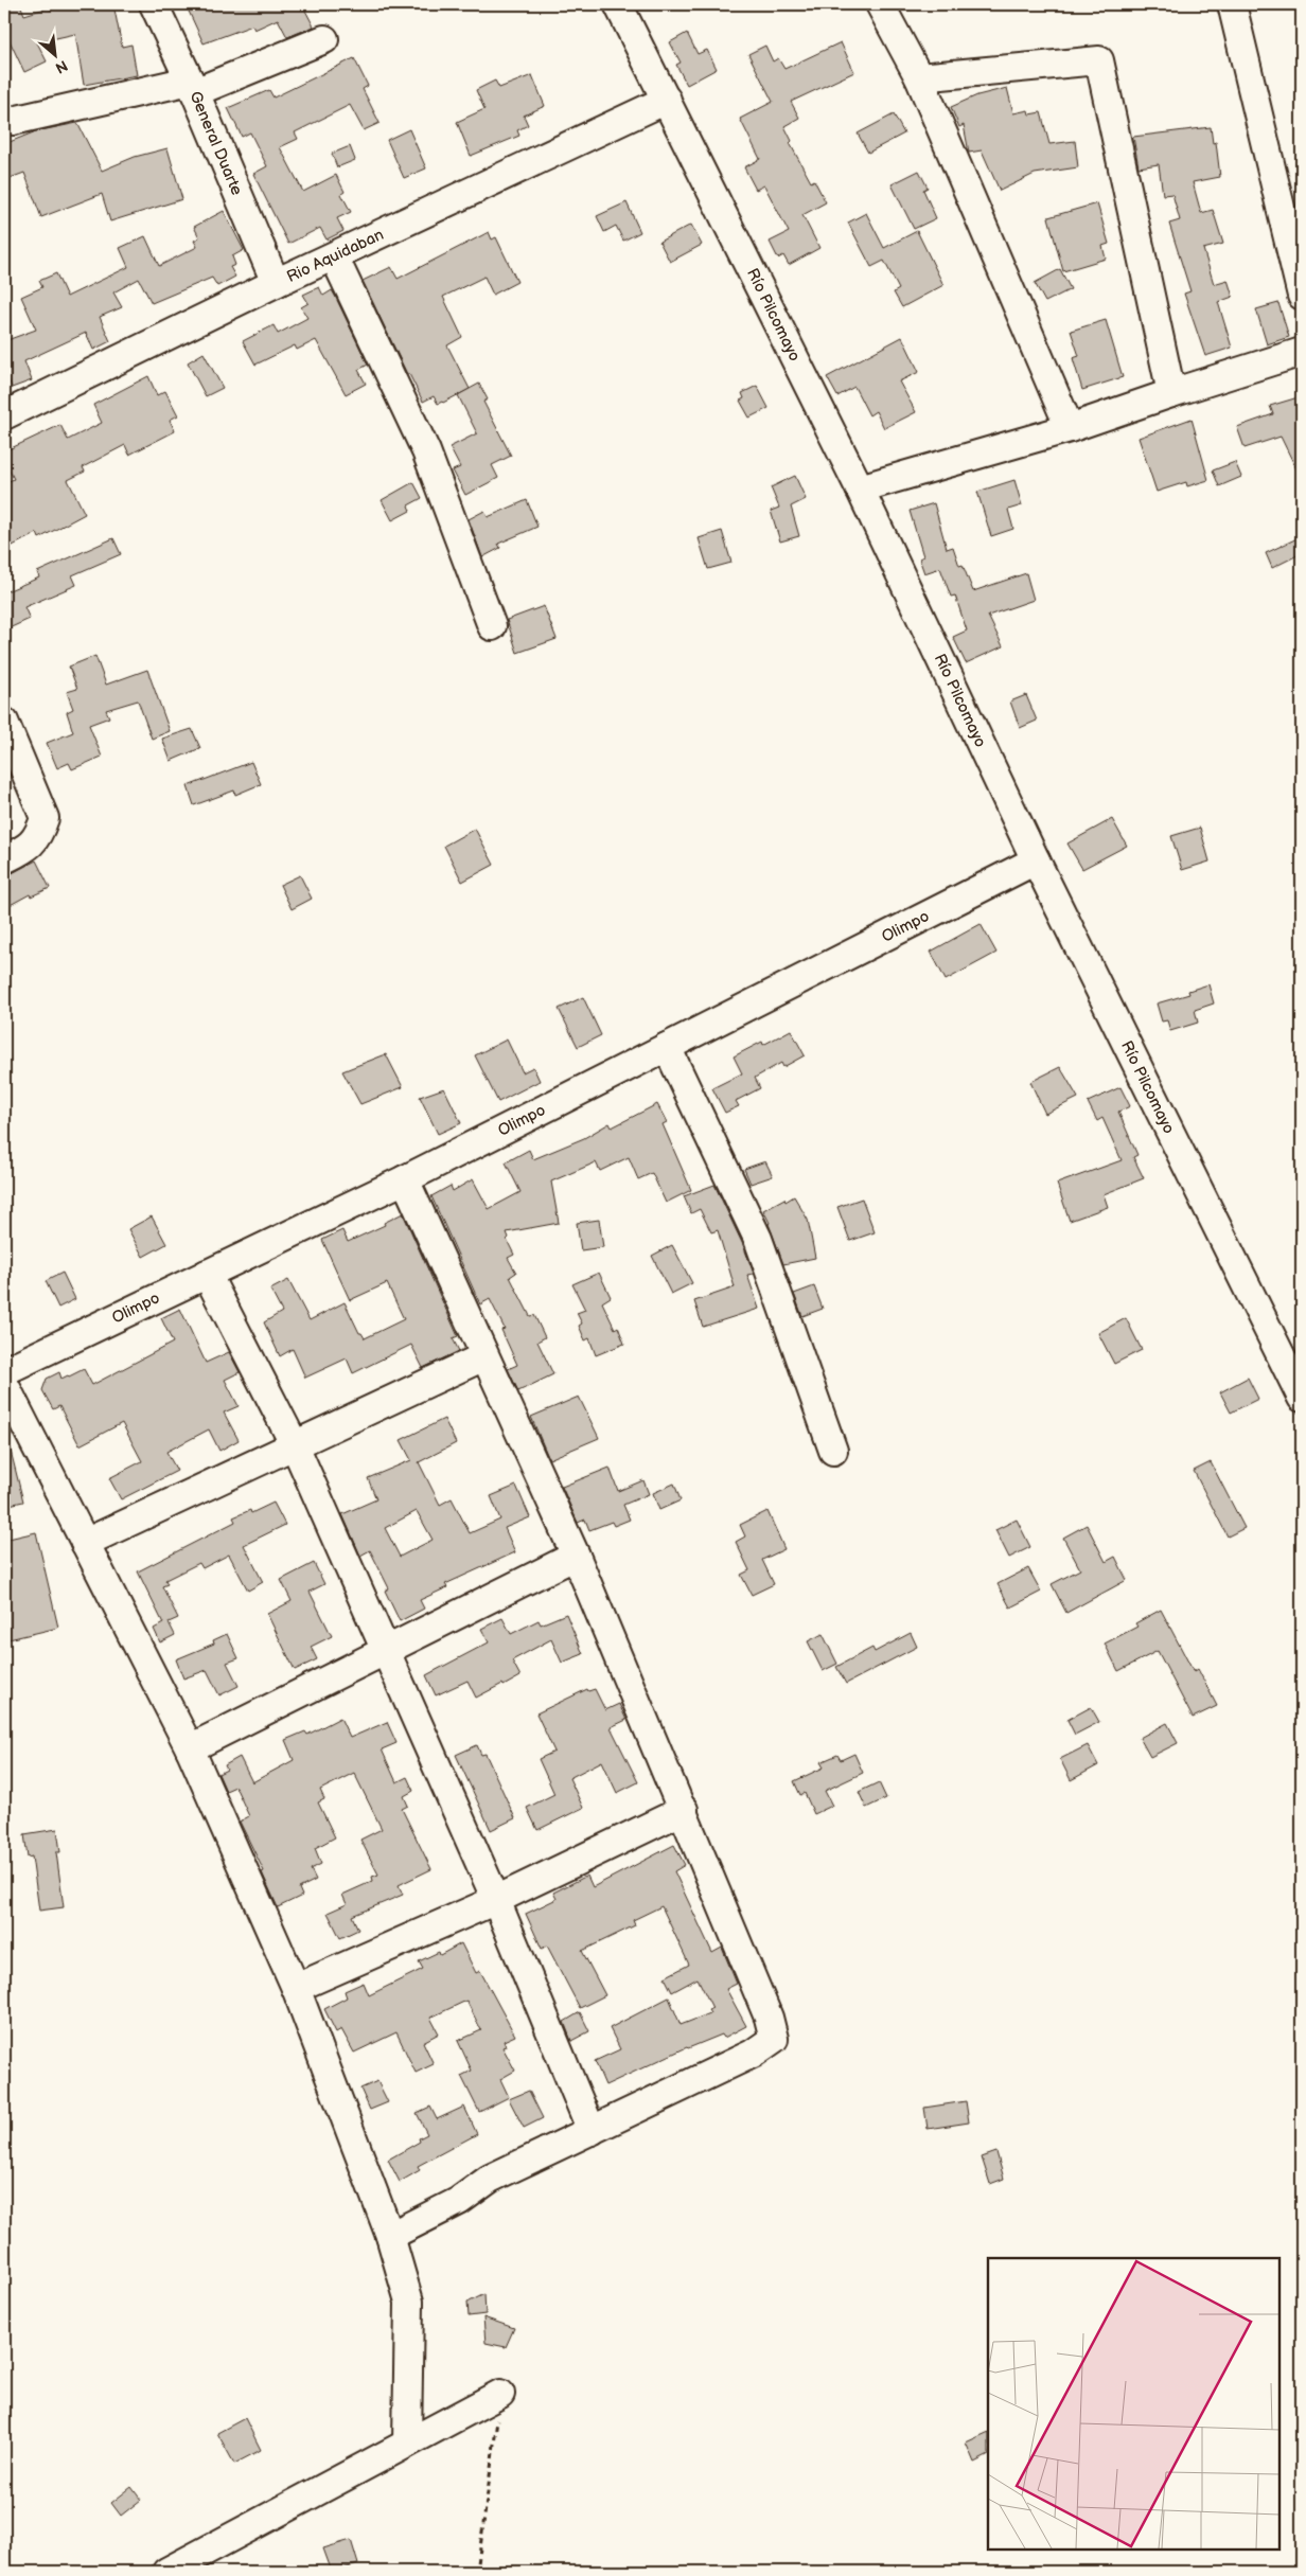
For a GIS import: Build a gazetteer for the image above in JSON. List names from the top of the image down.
{
  "streets": {
    "street": [
      "General Duarte",
      "Rio Aquidaban",
      "Río Pilcomayo",
      "Olimpo"
    ]
  },
  "crossings": [
    ["General Duarte", "Rio Aquidaban"],
    ["Rio Aquidaban", "Río Pilcomayo"],
    ["Río Pilcomayo", "Olimpo"]
  ],
  "north": "bottom right"
}
